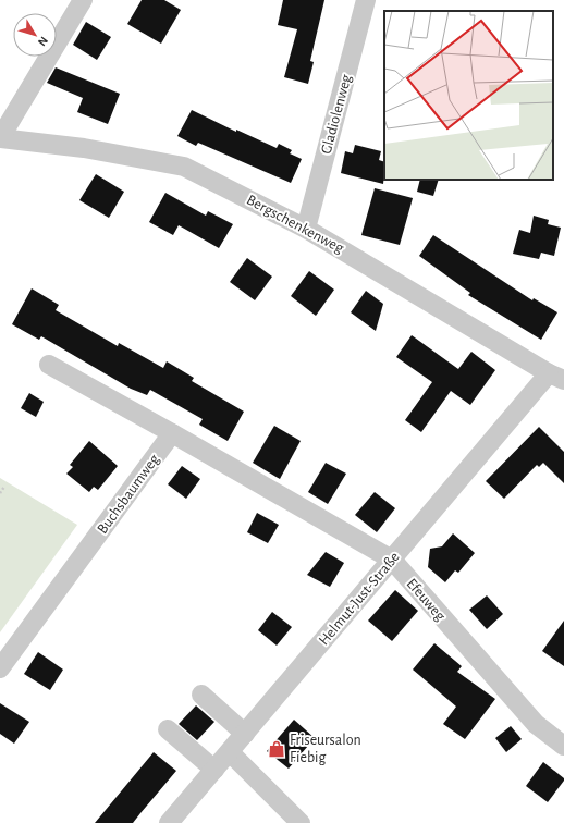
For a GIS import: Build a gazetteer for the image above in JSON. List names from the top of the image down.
{
  "streets": {
    "street": [
      "Gladiolenweg",
      "Bergschenkenweg",
      "Buchsbaumweg",
      "Helmut-Just-Straße",
      "Efeuweg"
    ]
  },
  "crossings": [
    ["Gladiolenweg", "Bergschenkenweg"],
    ["Bergschenkenweg", "Helmut-Just-Straße"],
    ["Buchsbaumweg", "Efeuweg"],
    ["Helmut-Just-Straße", "Efeuweg"]
  ],
  "places": {
    "shop": ["Friseursalon Fiebig"]
  },
  "north": "bottom right"
}
